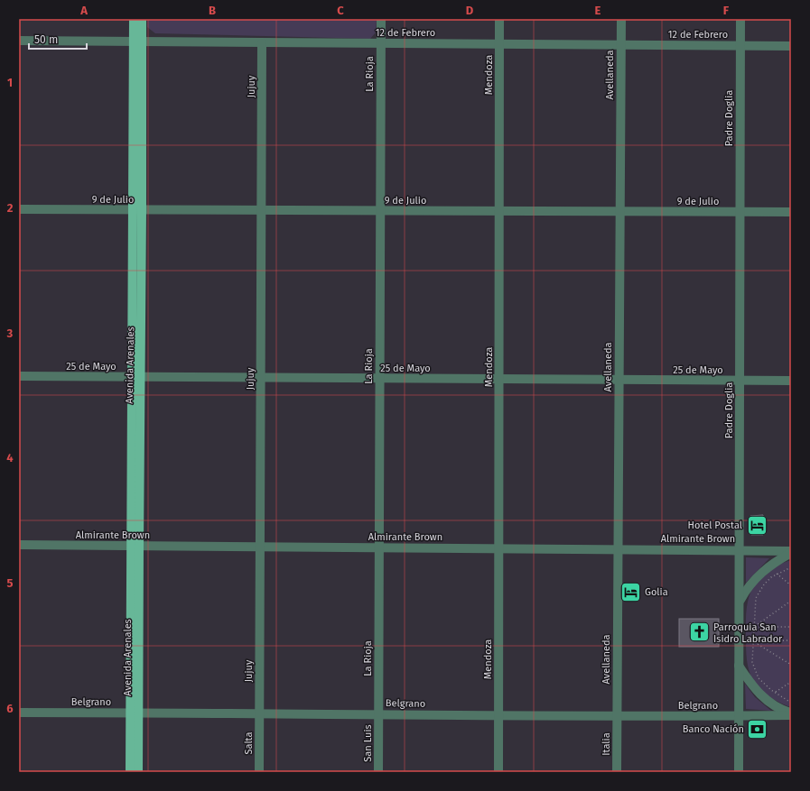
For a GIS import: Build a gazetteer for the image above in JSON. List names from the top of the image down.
{
  "streets": {
    "main road": ["Avenida Arenales"],
    "street": [
      "12 de Febrero",
      "La Rioja",
      "Mendoza",
      "Avellaneda",
      "Jujuy",
      "Padre Doglia",
      "9 de Julio",
      "25 de Mayo",
      "Almirante Brown",
      "Belgrano",
      "Salta",
      "San Luis",
      "Italia"
    ]
  },
  "crossings": [
    ["12 de Febrero", "La Rioja"],
    ["12 de Febrero", "Mendoza"],
    ["12 de Febrero", "Avellaneda"],
    ["12 de Febrero", "Jujuy"],
    ["12 de Febrero", "Padre Doglia"],
    ["12 de Febrero", "Avenida Arenales"],
    ["La Rioja", "9 de Julio"],
    ["La Rioja", "25 de Mayo"],
    ["La Rioja", "Almirante Brown"],
    ["La Rioja", "Belgrano"],
    ["La Rioja", "San Luis"],
    ["Mendoza", "9 de Julio"],
    ["Mendoza", "25 de Mayo"],
    ["Mendoza", "Almirante Brown"],
    ["Mendoza", "Belgrano"],
    ["Avellaneda", "9 de Julio"],
    ["Avellaneda", "25 de Mayo"],
    ["Avellaneda", "Almirante Brown"],
    ["Avellaneda", "Belgrano"],
    ["Avellaneda", "Italia"],
    ["Jujuy", "9 de Julio"],
    ["Jujuy", "25 de Mayo"],
    ["Jujuy", "Almirante Brown"],
    ["Jujuy", "Belgrano"],
    ["Jujuy", "Salta"],
    ["Padre Doglia", "9 de Julio"],
    ["Padre Doglia", "25 de Mayo"],
    ["Padre Doglia", "Almirante Brown"],
    ["Padre Doglia", "Belgrano"],
    ["9 de Julio", "Avenida Arenales"],
    ["Avenida Arenales", "25 de Mayo"],
    ["Avenida Arenales", "Almirante Brown"],
    ["Avenida Arenales", "Belgrano"],
    ["Belgrano", "Salta"],
    ["Belgrano", "San Luis"],
    ["Belgrano", "Italia"]
  ],
  "places": {
    "hotel": ["Hotel Postal", "Golia"],
    "church": ["Parroquia San Isidro Labrador"],
    "bank": ["Banco Nación"]
  },
  "scale_bar": "50 m",
  "grid": {
    "columns": [
      "A",
      "B",
      "C",
      "D",
      "E",
      "F"
    ],
    "rows": [
      "1",
      "2",
      "3",
      "4",
      "5",
      "6"
    ]
  }
}
